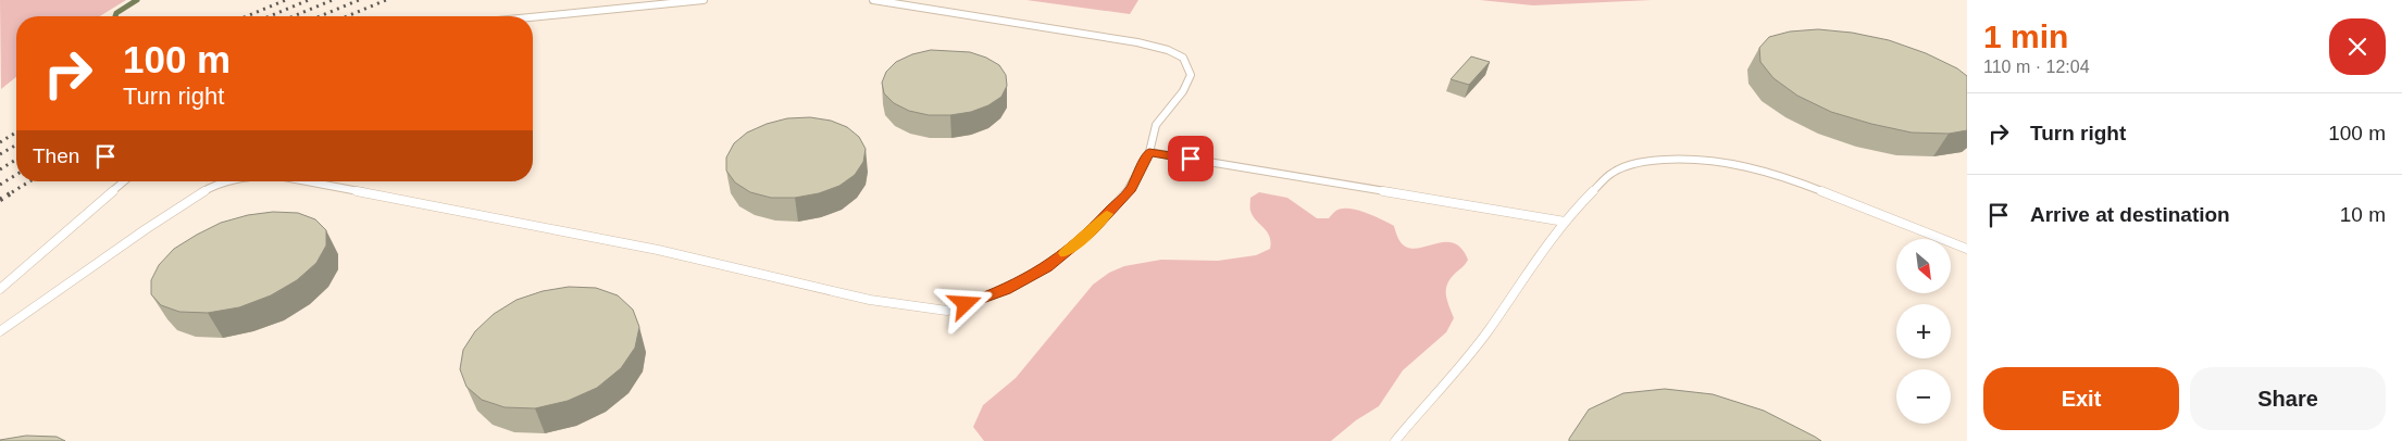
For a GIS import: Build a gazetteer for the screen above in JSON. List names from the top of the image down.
{
  "north": "bottom right",
  "page": {
    "heading": ["1 min", "110 m · 12:04"],
    "turn": ["100 m", "Turn right"],
    "list": [
      {
        "name": "Turn right",
        "value": "100 m"
      },
      {
        "name": "Arrive at destination",
        "value": "10 m"
      }
    ],
    "then": "Then",
    "map_buttons": ["+", "−"],
    "buttons": ["Exit", "Share"]
  }
}
